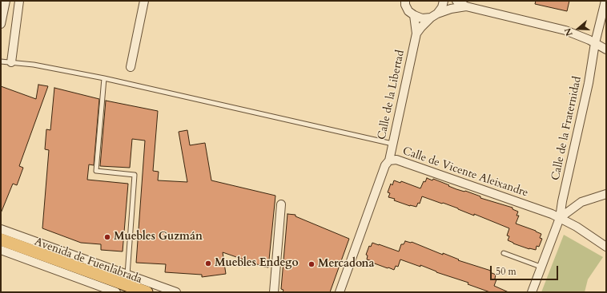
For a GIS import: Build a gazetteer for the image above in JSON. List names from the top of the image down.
{
  "streets": {
    "main road": ["Avenida de Fuenlabrada"],
    "street": ["Calle de la Libertad", "Calle de la Fraternidad", "Calle de Vicente Aleixandre"]
  },
  "crossings": [
    ["Calle de la Libertad", "Calle de Vicente Aleixandre"],
    ["Calle de la Fraternidad", "Calle de Vicente Aleixandre"]
  ],
  "places": ["Muebles Guzmán", "Muebles Endego", "Mercadona"],
  "scale_bar": "50 m",
  "north": "left"
}
